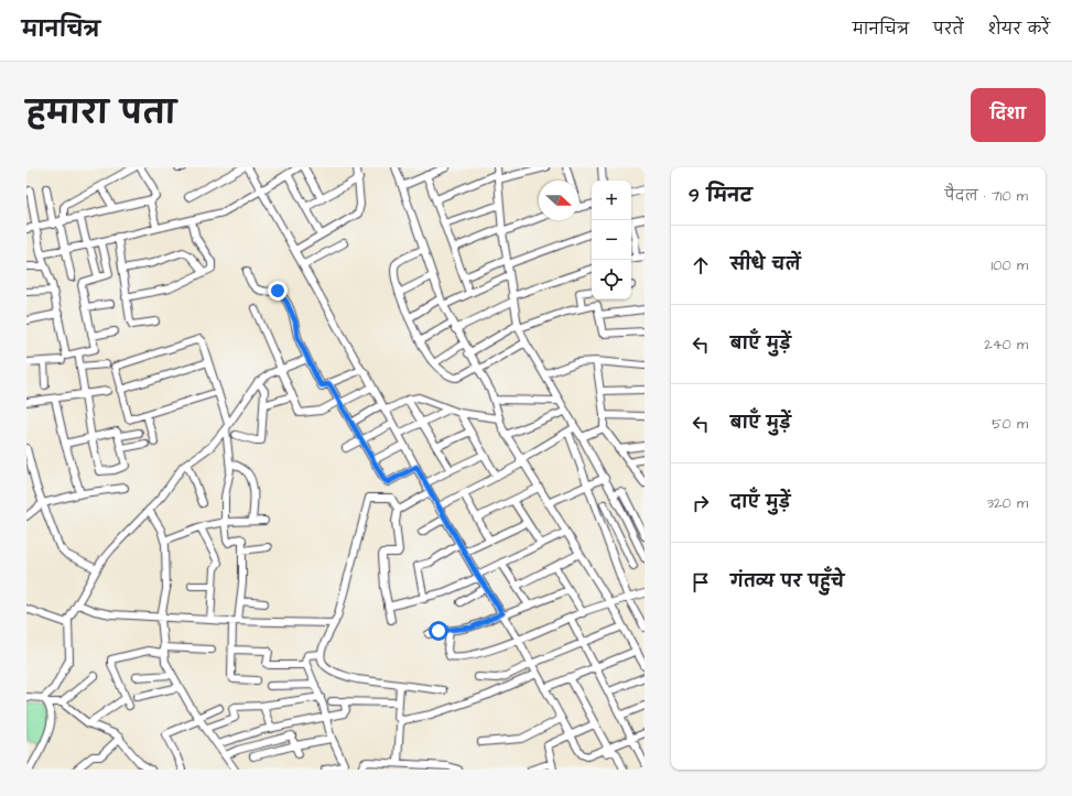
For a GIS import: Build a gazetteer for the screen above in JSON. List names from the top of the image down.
{
  "north": "right",
  "page": {
    "header": "मानचित्र",
    "nav": ["मानचित्र", "परतें", "शेयर करें"],
    "title": "हमारा पता",
    "buttons": "दिशा",
    "heading": ["9 मिनट", "पैदल · 710 m"],
    "map_buttons": ["+", "−"],
    "list": [
      ["सीधे चलें", "100 m"],
      ["बाएँ मुड़ें", "240 m"],
      ["बाएँ मुड़ें", "50 m"],
      ["दाएँ मुड़ें", "320 m"],
      "गंतव्य पर पहुँचे"
    ]
  }
}
